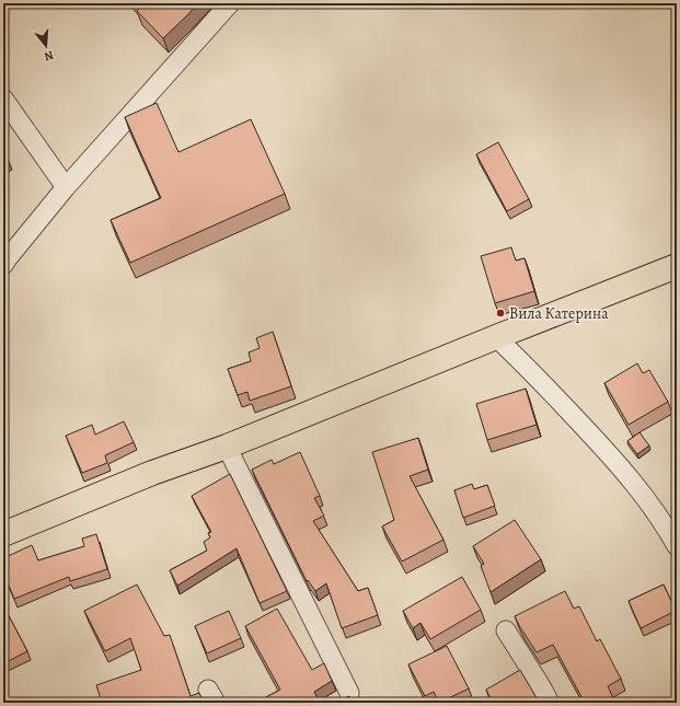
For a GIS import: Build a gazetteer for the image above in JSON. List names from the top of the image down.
{
  "places": ["Вила Катерина"],
  "north": "bottom"
}
